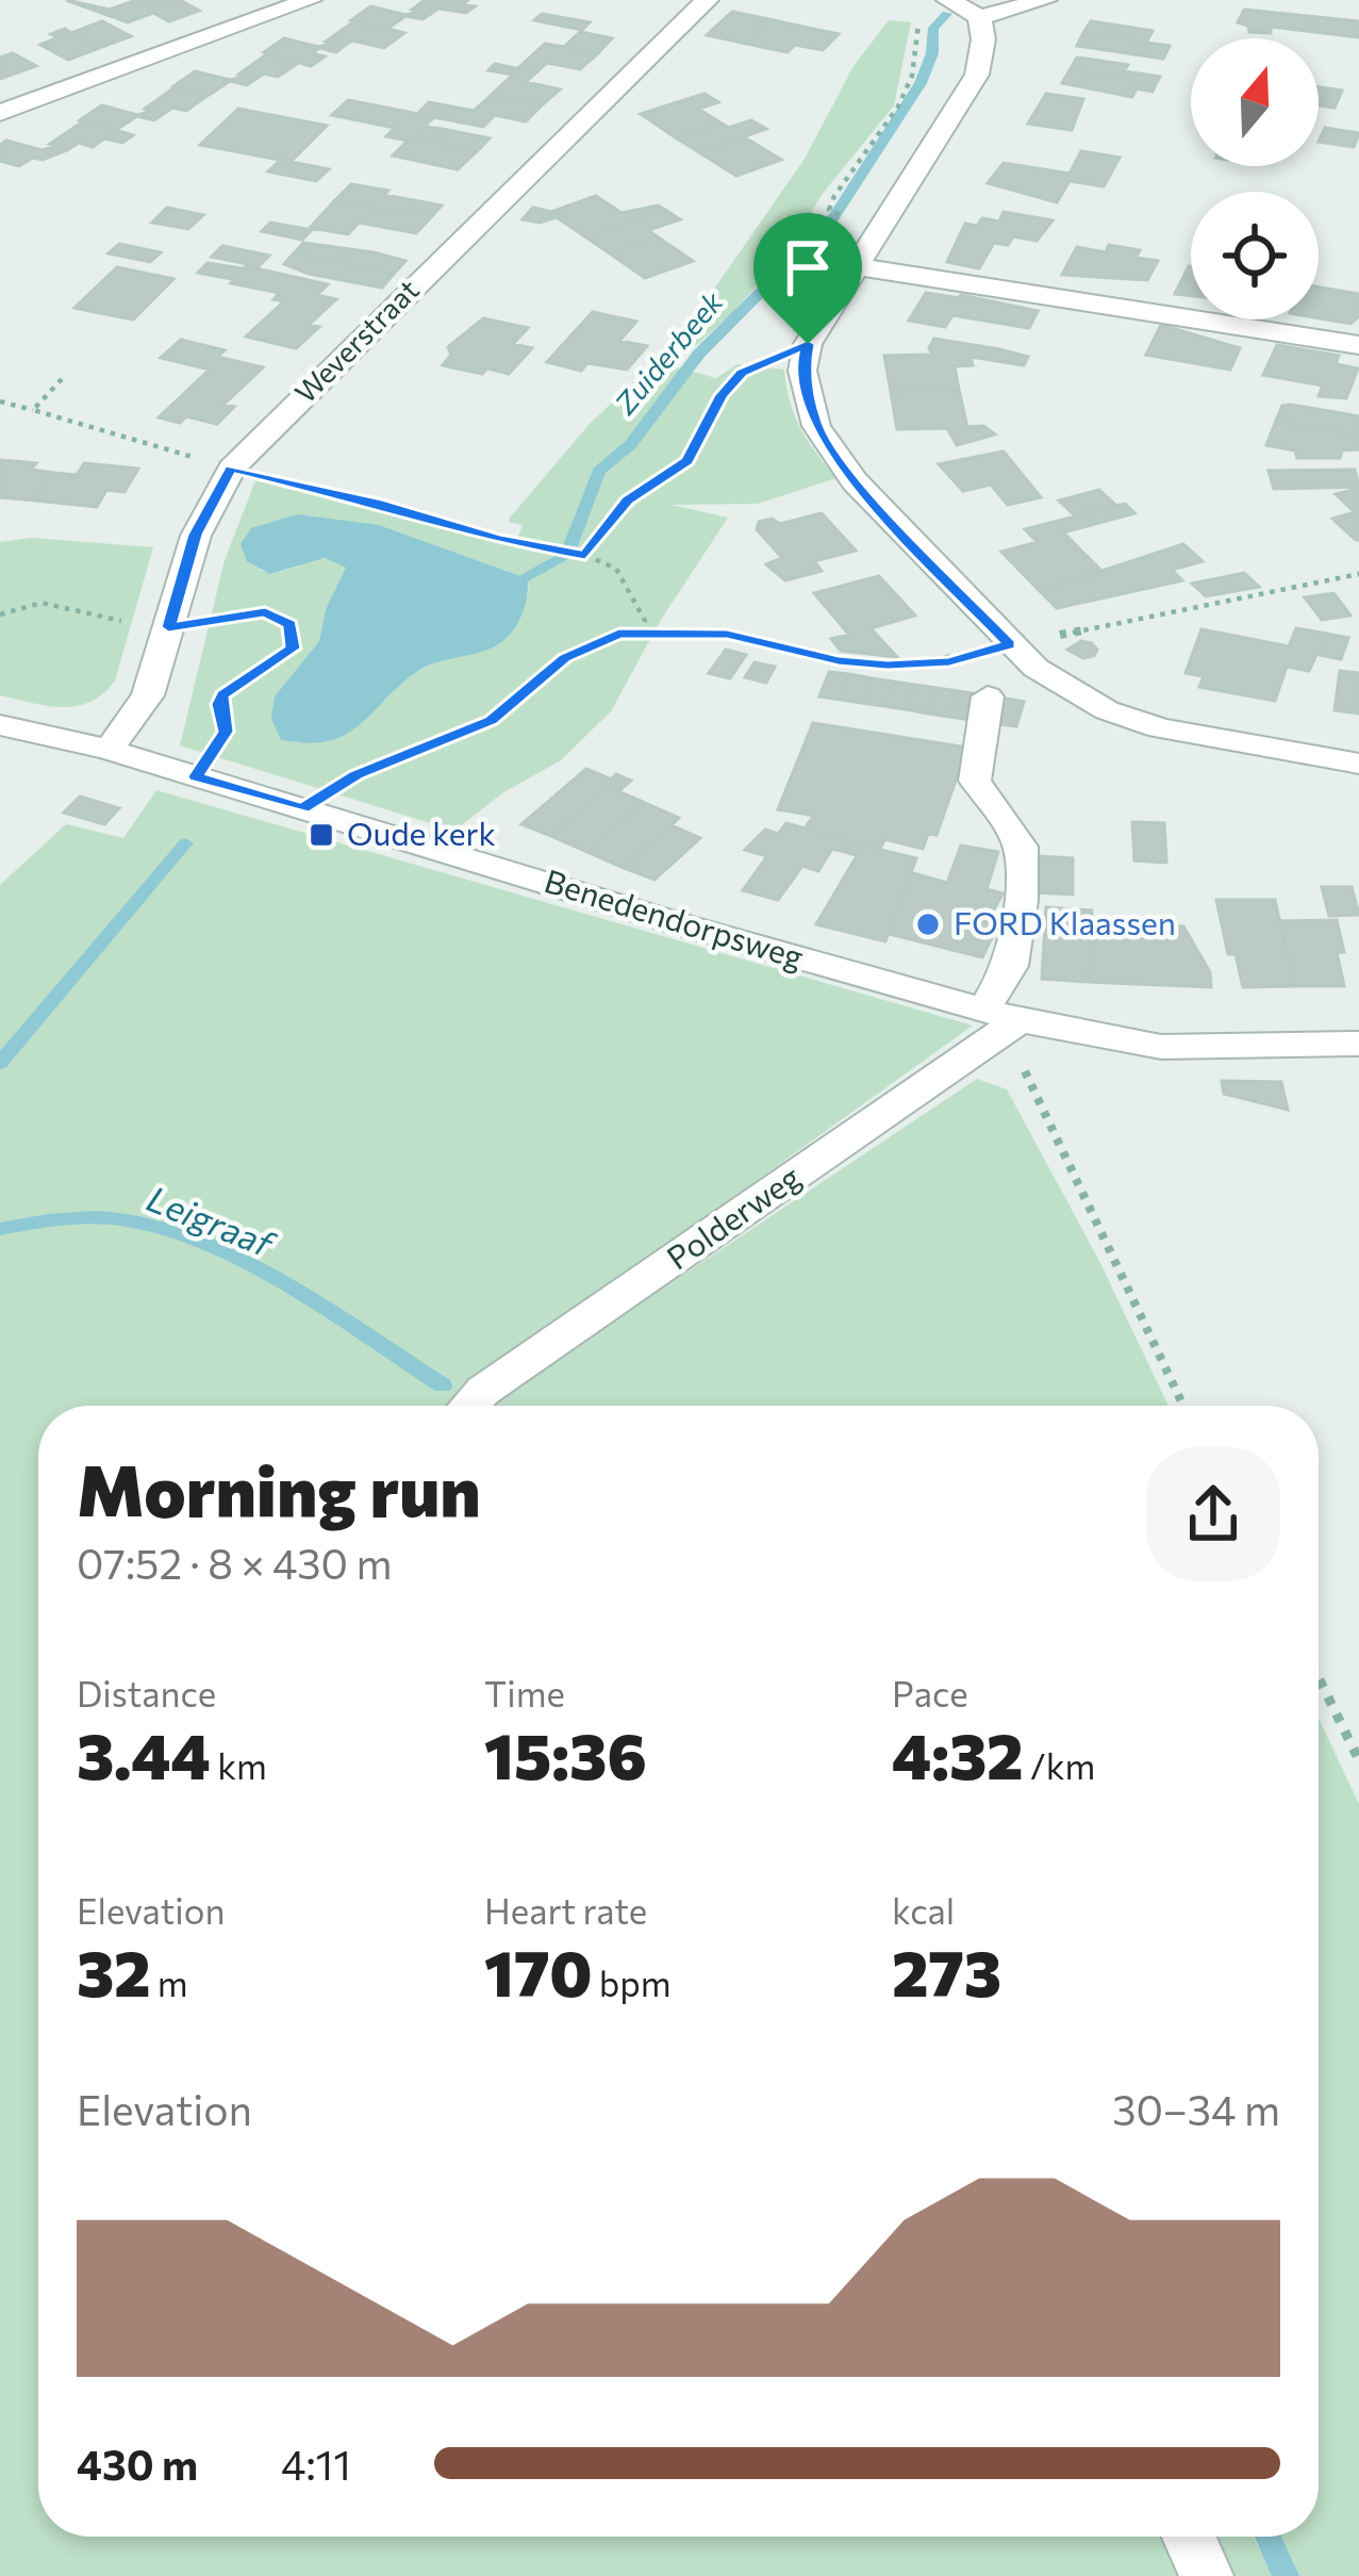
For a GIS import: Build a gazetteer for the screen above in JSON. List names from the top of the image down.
{
  "streets": {
    "street": ["Weverstraat", "Benedendorpsweg", "Polderweg"]
  },
  "crossings": [
    ["Weverstraat", "Benedendorpsweg"],
    ["Benedendorpsweg", "Polderweg"]
  ],
  "water": ["Zuiderbeek", "Leigraaf"],
  "places": {
    "transit": ["Oude kerk"],
    "other": ["FORD Klaassen"]
  },
  "north": "top",
  "page": {
    "heading": ["Morning run", "07:52 · 8 × 430 m"],
    "stats": [
      ["Distance", "3.44 km"],
      ["Time", "15:36"],
      ["Pace", "4:32 /km"],
      ["Elevation", "32 m"],
      ["Heart rate", "170 bpm"],
      ["kcal", "273"]
    ],
    "chart": ["Elevation", "30–34 m"],
    "list": [
      {
        "name": "430 m",
        "note": "4:11"
      }
    ]
  }
}
